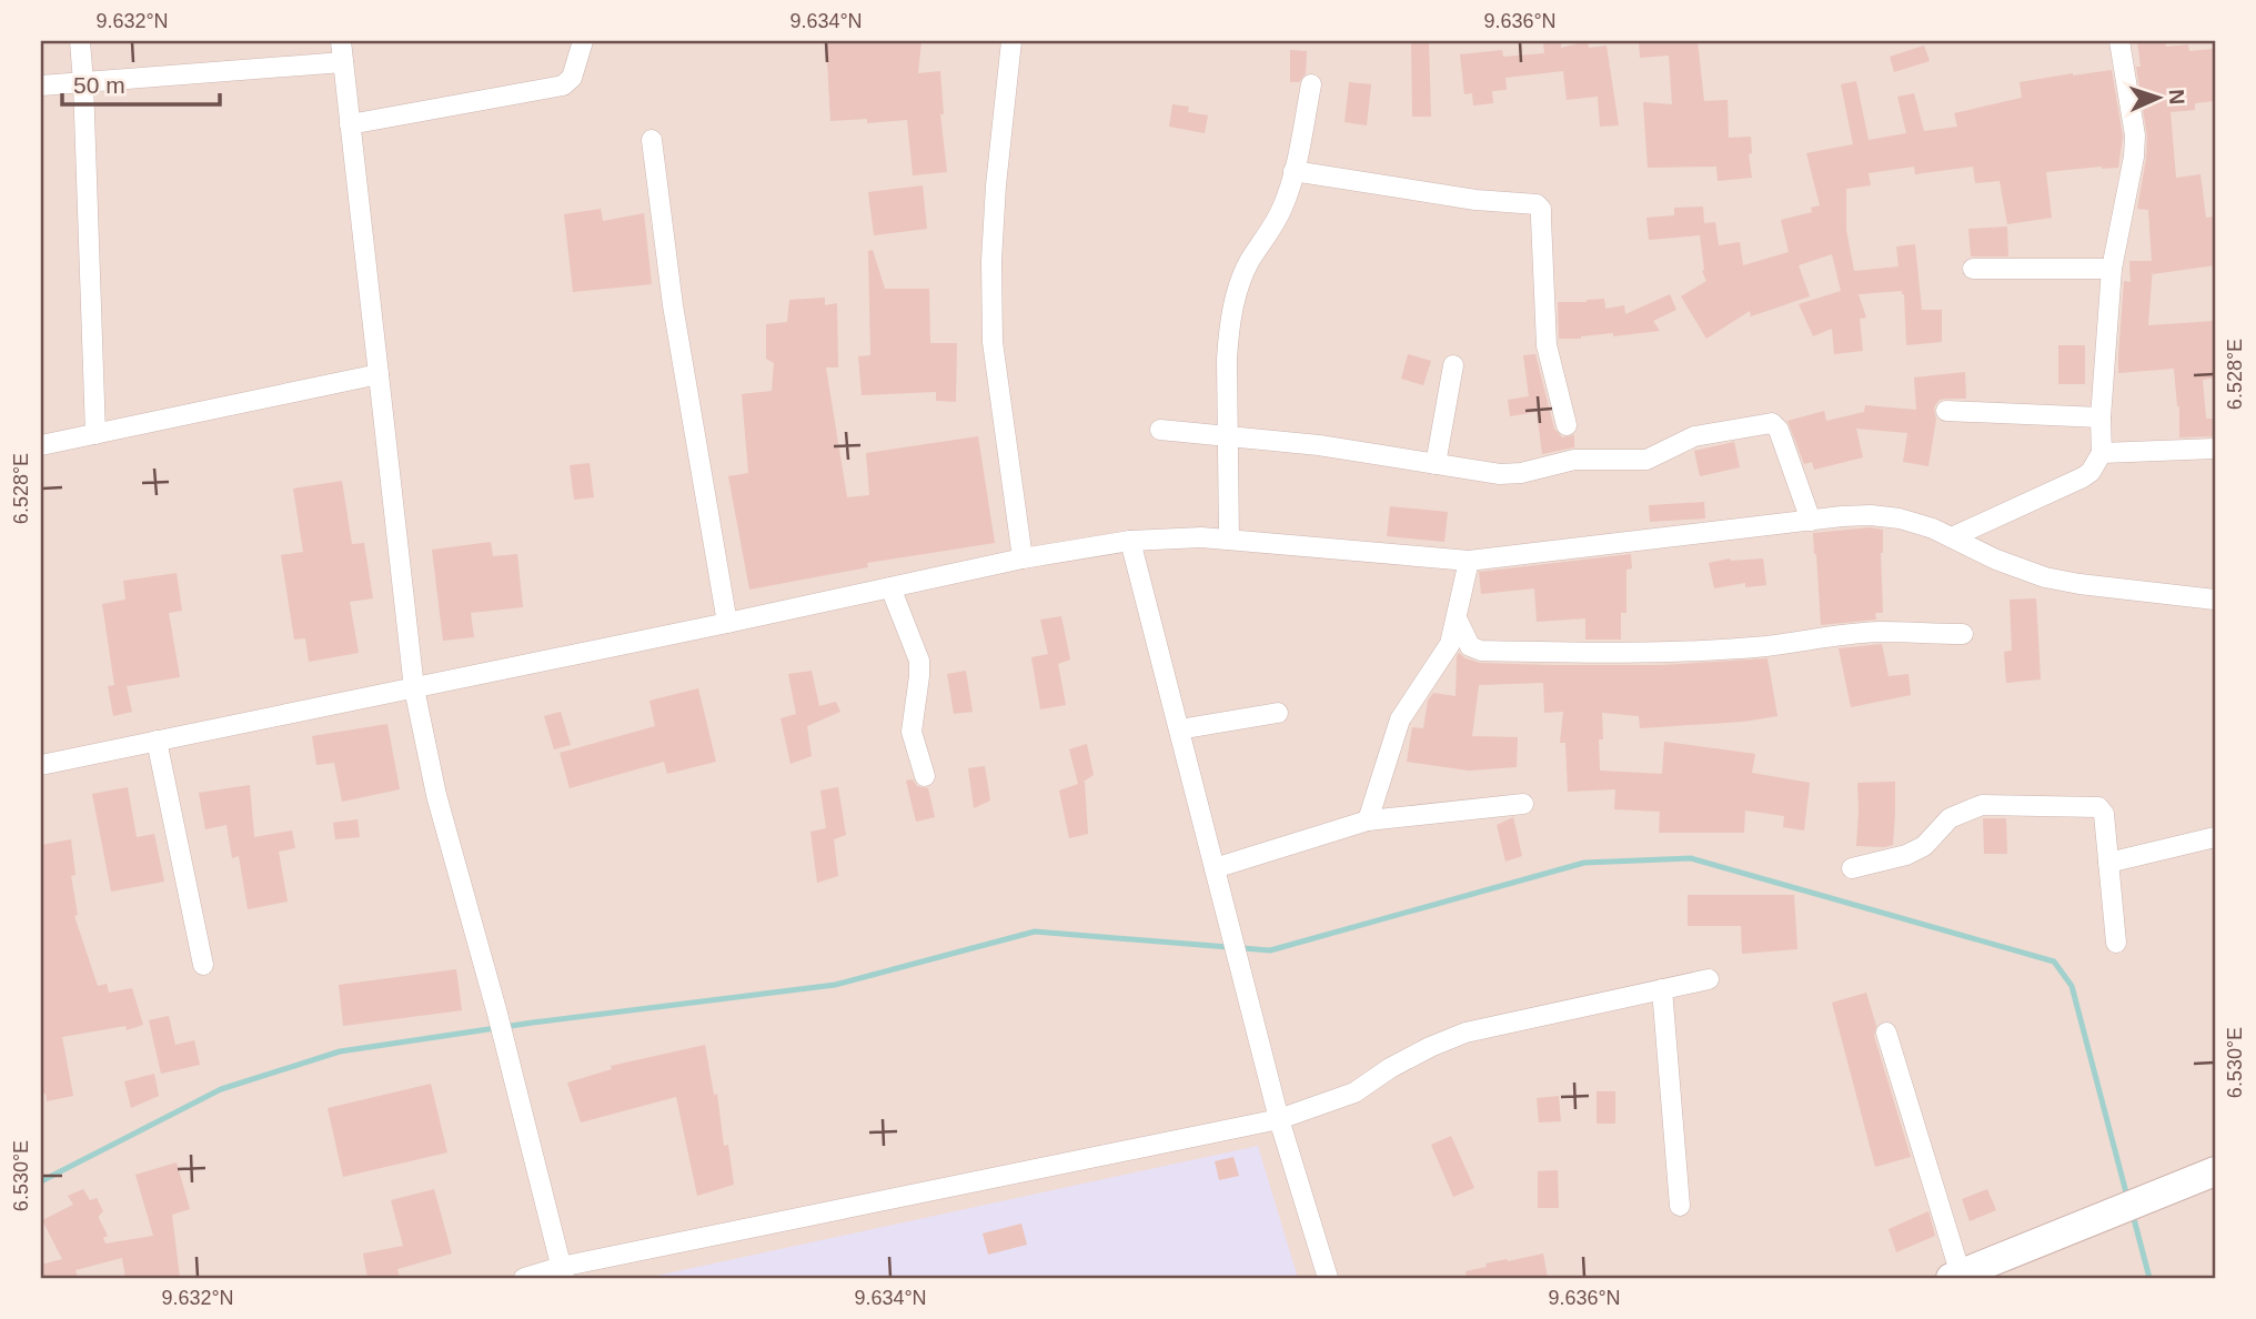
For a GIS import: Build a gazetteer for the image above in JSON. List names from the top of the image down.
{
  "scale_bar": "50 m",
  "north": "right",
  "coordinates": [
    "9.632°N",
    "9.634°N",
    "9.636°N",
    "6.528°E",
    "6.530°E"
  ]
}
